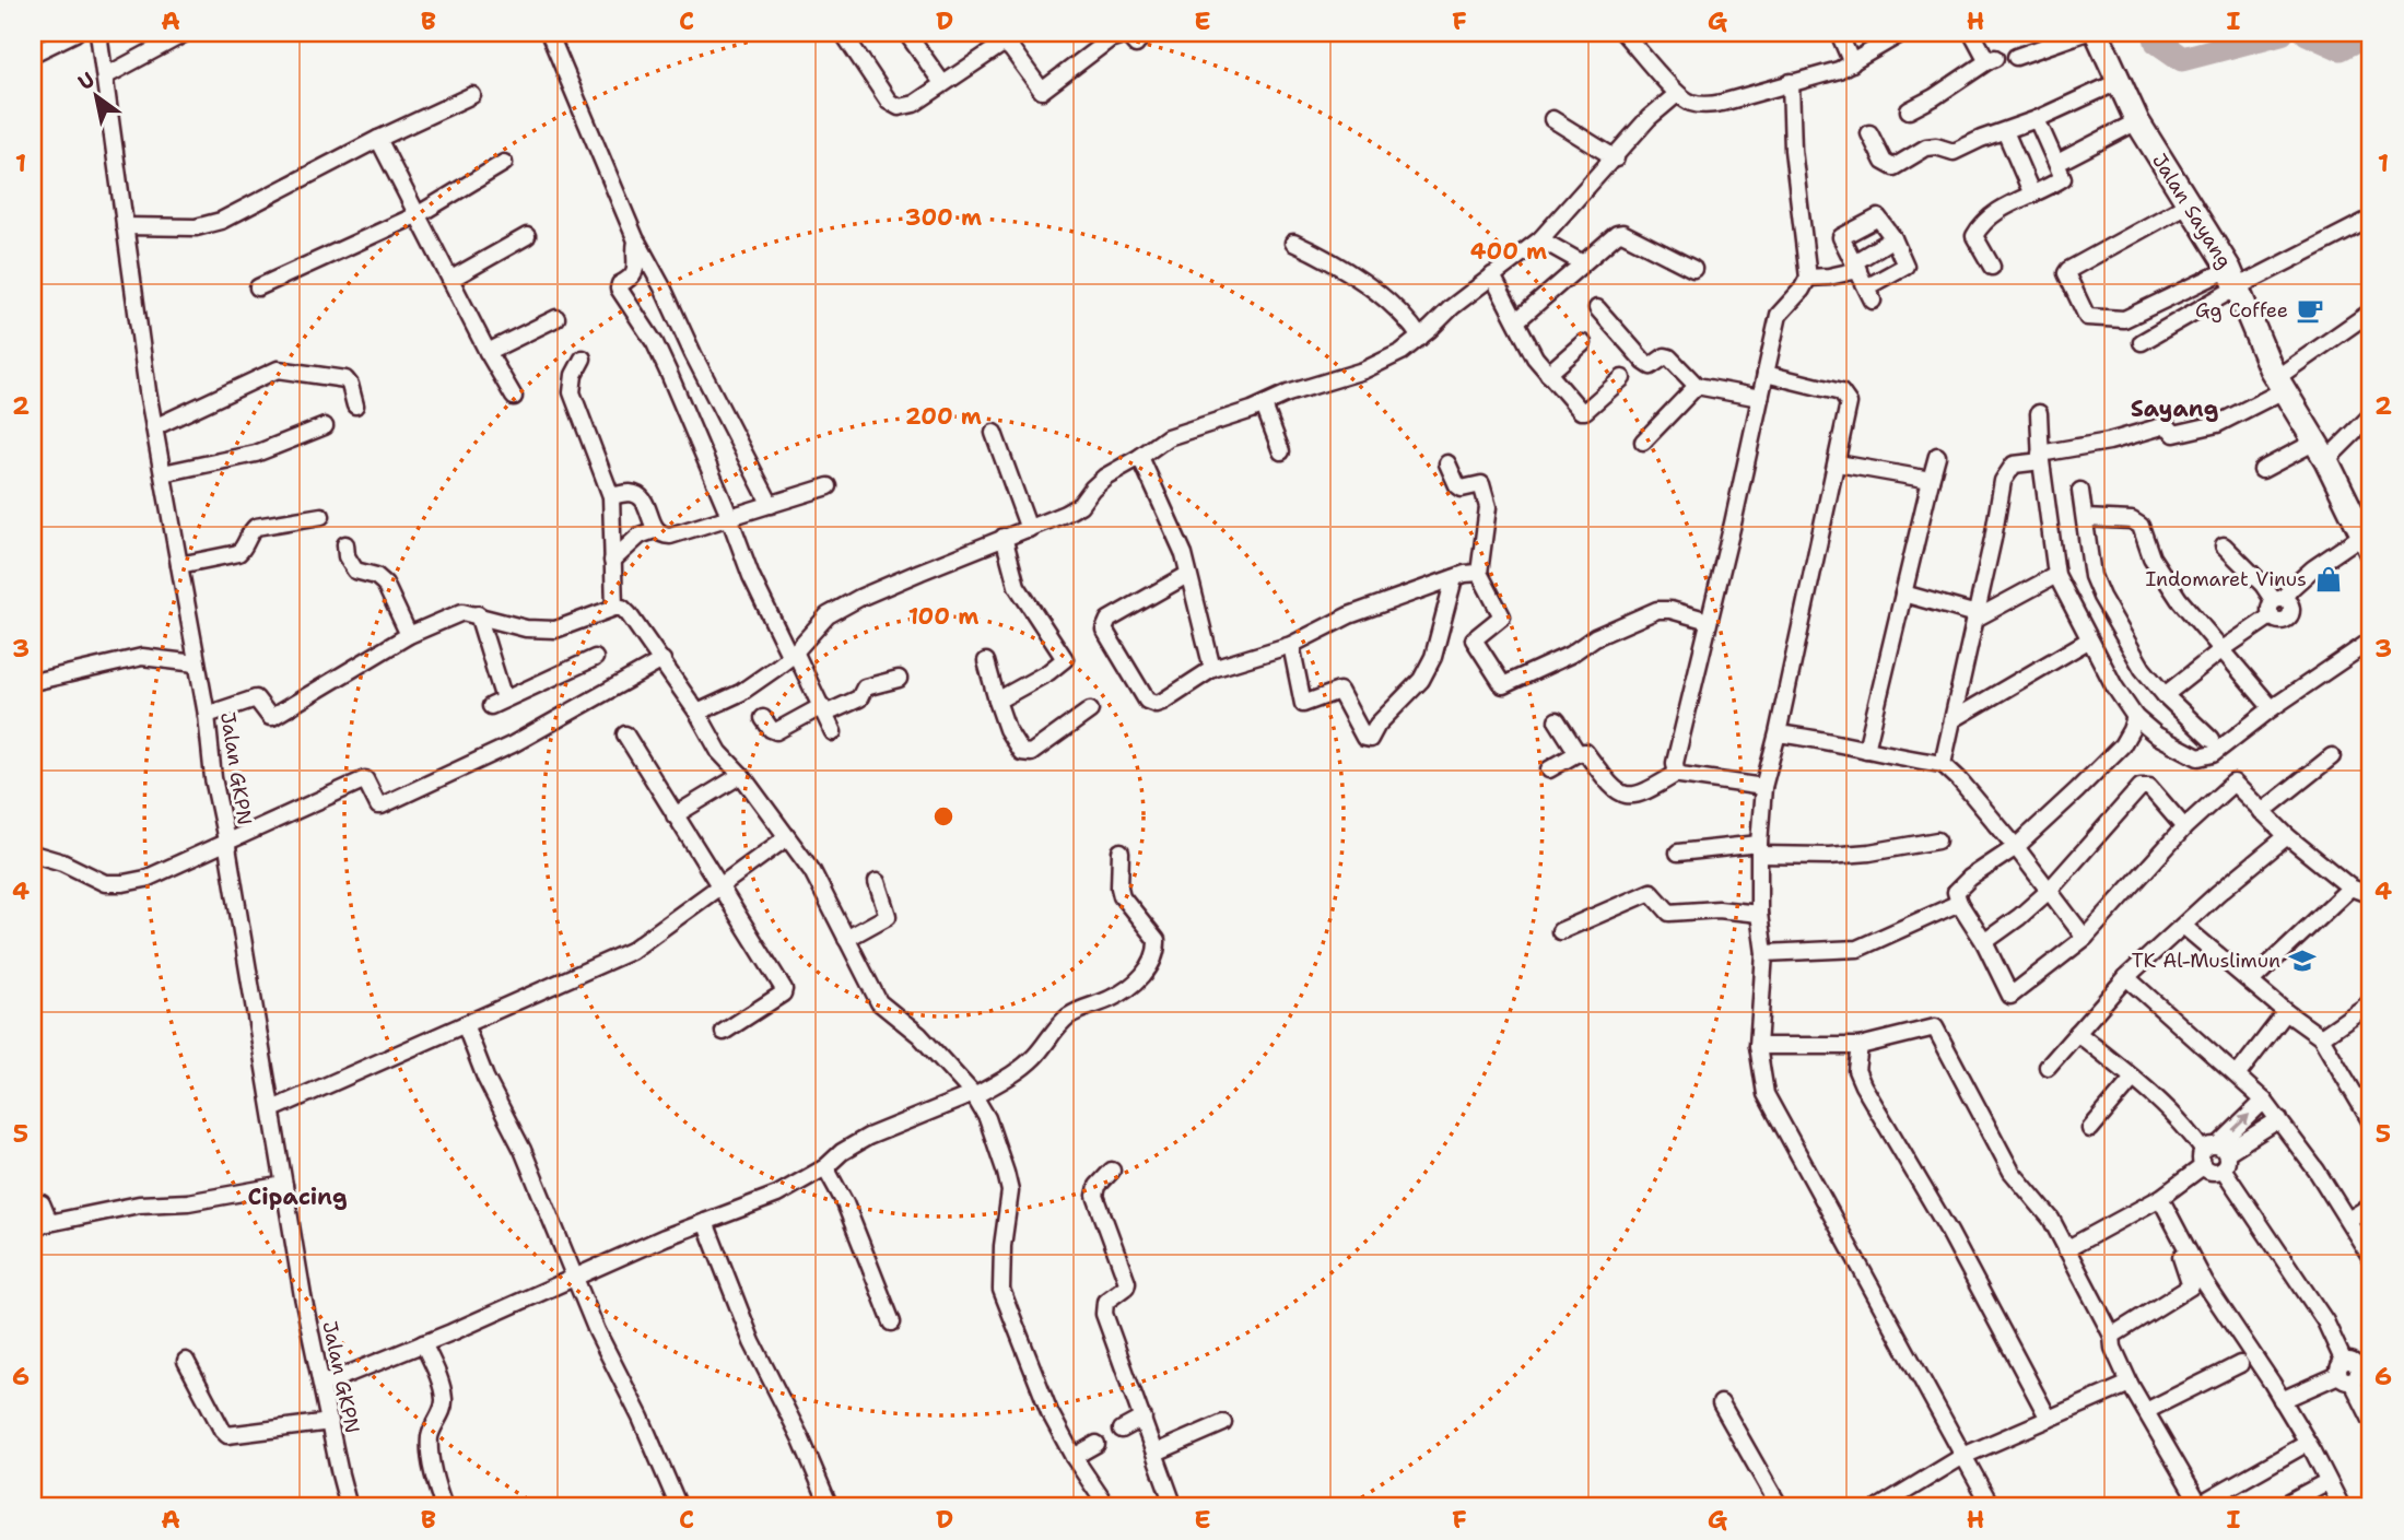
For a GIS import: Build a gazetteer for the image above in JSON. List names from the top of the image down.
{
  "streets": {
    "main road": ["Jalan Sayang"],
    "street": ["Jalan GKPN"]
  },
  "districts": ["Sayang", "Cipacing"],
  "places": {
    "cafe": ["Gg Coffee"],
    "shop": ["Indomaret Vinus"],
    "school or university": ["TK Al-Muslimun"]
  },
  "north": "top left",
  "grid": {
    "columns": [
      "A",
      "B",
      "C",
      "D",
      "E",
      "F",
      "G",
      "H",
      "I"
    ],
    "rows": [
      "1",
      "2",
      "3",
      "4",
      "5",
      "6"
    ]
  },
  "rings": [
    "300 m",
    "400 m",
    "200 m",
    "100 m"
  ]
}
